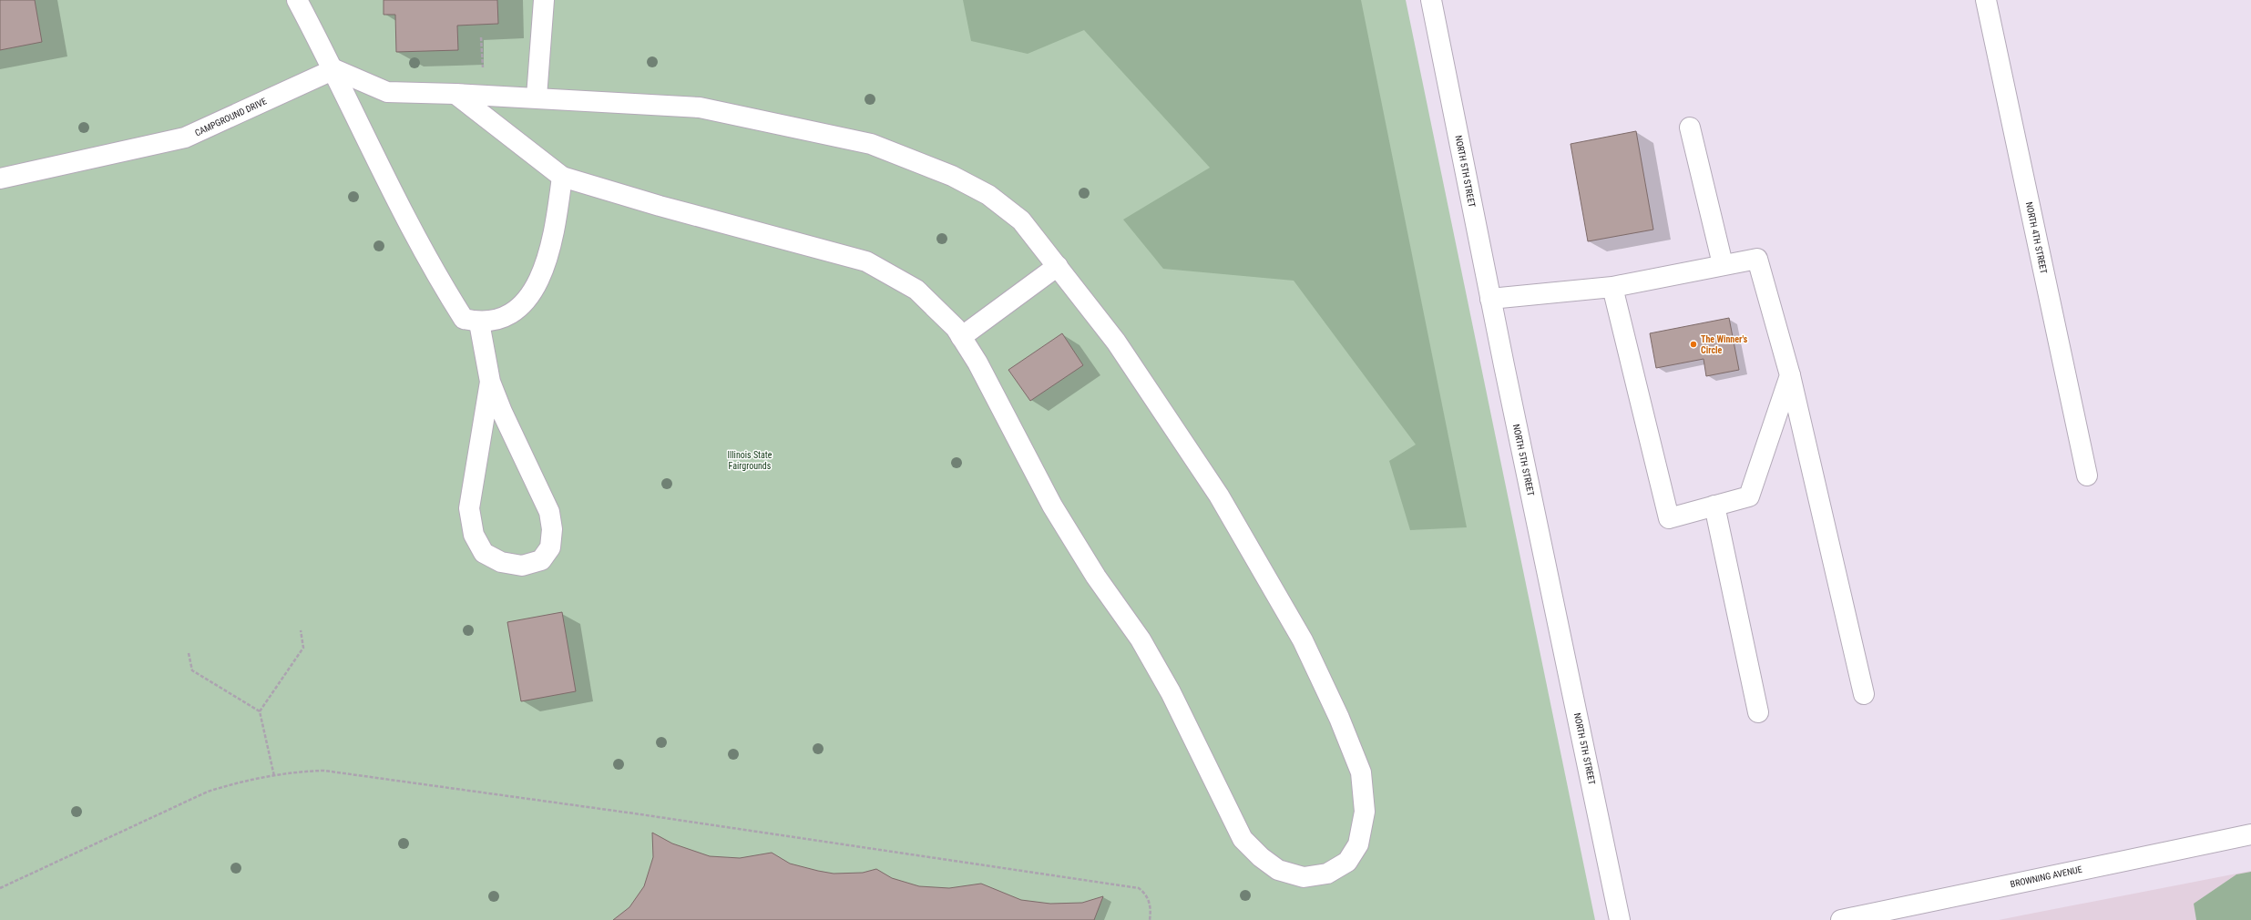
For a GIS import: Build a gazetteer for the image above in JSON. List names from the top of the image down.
{
  "streets": {
    "street": [
      "CAMPGROUND DRIVE",
      "NORTH 5TH STREET",
      "NORTH 4TH STREET",
      "BROWNING AVENUE"
    ]
  },
  "parks": ["Illinois State Fairgrounds"],
  "places": ["The Winner's Circle"]
}
